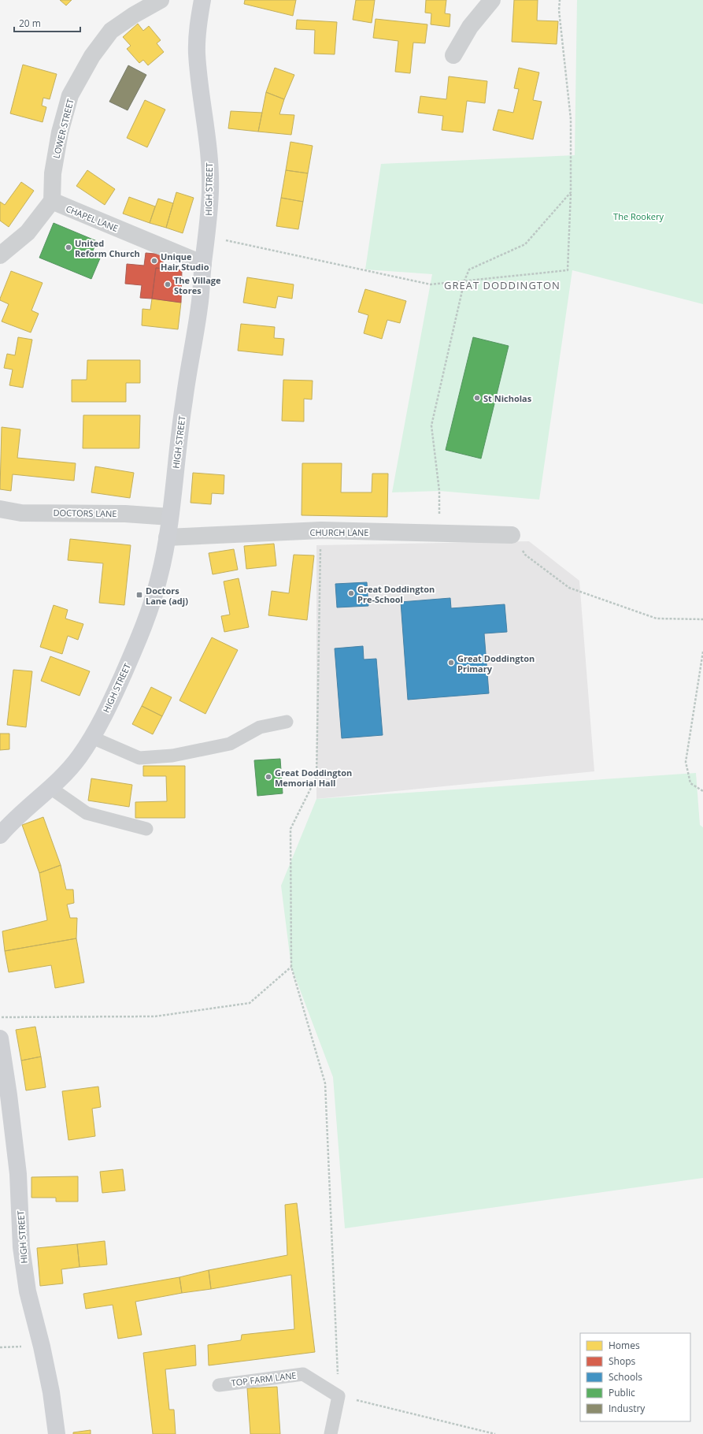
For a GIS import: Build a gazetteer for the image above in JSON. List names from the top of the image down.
{
  "streets": {
    "main road": ["HIGH STREET"],
    "street": [
      "LOWER STREET",
      "CHAPEL LANE",
      "DOCTORS LANE",
      "CHURCH LANE"
    ],
    "lane": ["TOP FARM LANE"]
  },
  "crossings": [
    ["LOWER STREET", "CHAPEL LANE"],
    ["HIGH STREET", "CHAPEL LANE"],
    ["HIGH STREET", "DOCTORS LANE"],
    ["HIGH STREET", "CHURCH LANE"]
  ],
  "districts": ["GREAT DODDINGTON"],
  "parks": ["The Rookery"],
  "places": {
    "other": [
      "United Reform Church",
      "Unique Hair Studio",
      "The Village Stores",
      "St Nicholas",
      "Great Doddington Pre-School",
      "Great Doddington Primary",
      "Great Doddington Memorial Hall"
    ],
    "transit": ["Doctors Lane (adj)"]
  },
  "legend": [
    "Homes",
    "Shops",
    "Schools",
    "Public",
    "Industry"
  ],
  "scale_bar": "20 m"
}
